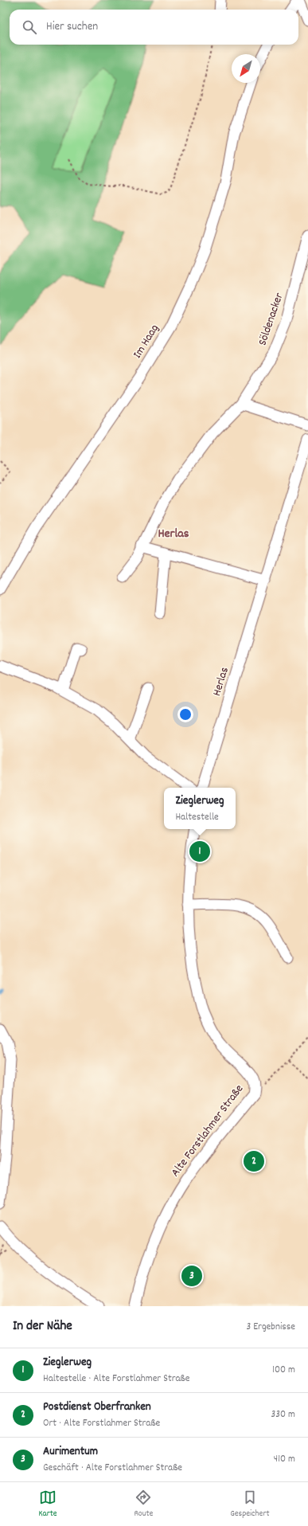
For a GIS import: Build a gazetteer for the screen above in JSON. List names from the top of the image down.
{
  "streets": {
    "street": [
      "Söldenacker",
      "Im Haag",
      "Herlas",
      "Alte Forstlahmer Straße"
    ]
  },
  "districts": ["Herlas"],
  "north": "bottom left",
  "page": {
    "search": "Hier suchen",
    "popup": ["Zieglerweg", "Haltestelle"],
    "pins": ["1", "2", "3"],
    "heading": ["In der Nähe", "3 Ergebnisse"],
    "list": [
      {
        "mark": "1",
        "name": "Zieglerweg",
        "note": "Haltestelle · Alte Forstlahmer Straße",
        "value": "100 m"
      },
      {
        "mark": "2",
        "name": "Postdienst Oberfranken",
        "note": "Ort · Alte Forstlahmer Straße",
        "value": "330 m"
      },
      {
        "mark": "3",
        "name": "Aurimentum",
        "note": "Geschäft · Alte Forstlahmer Straße",
        "value": "410 m"
      }
    ],
    "nav": ["Karte", "Route", "Gespeichert"]
  }
}
